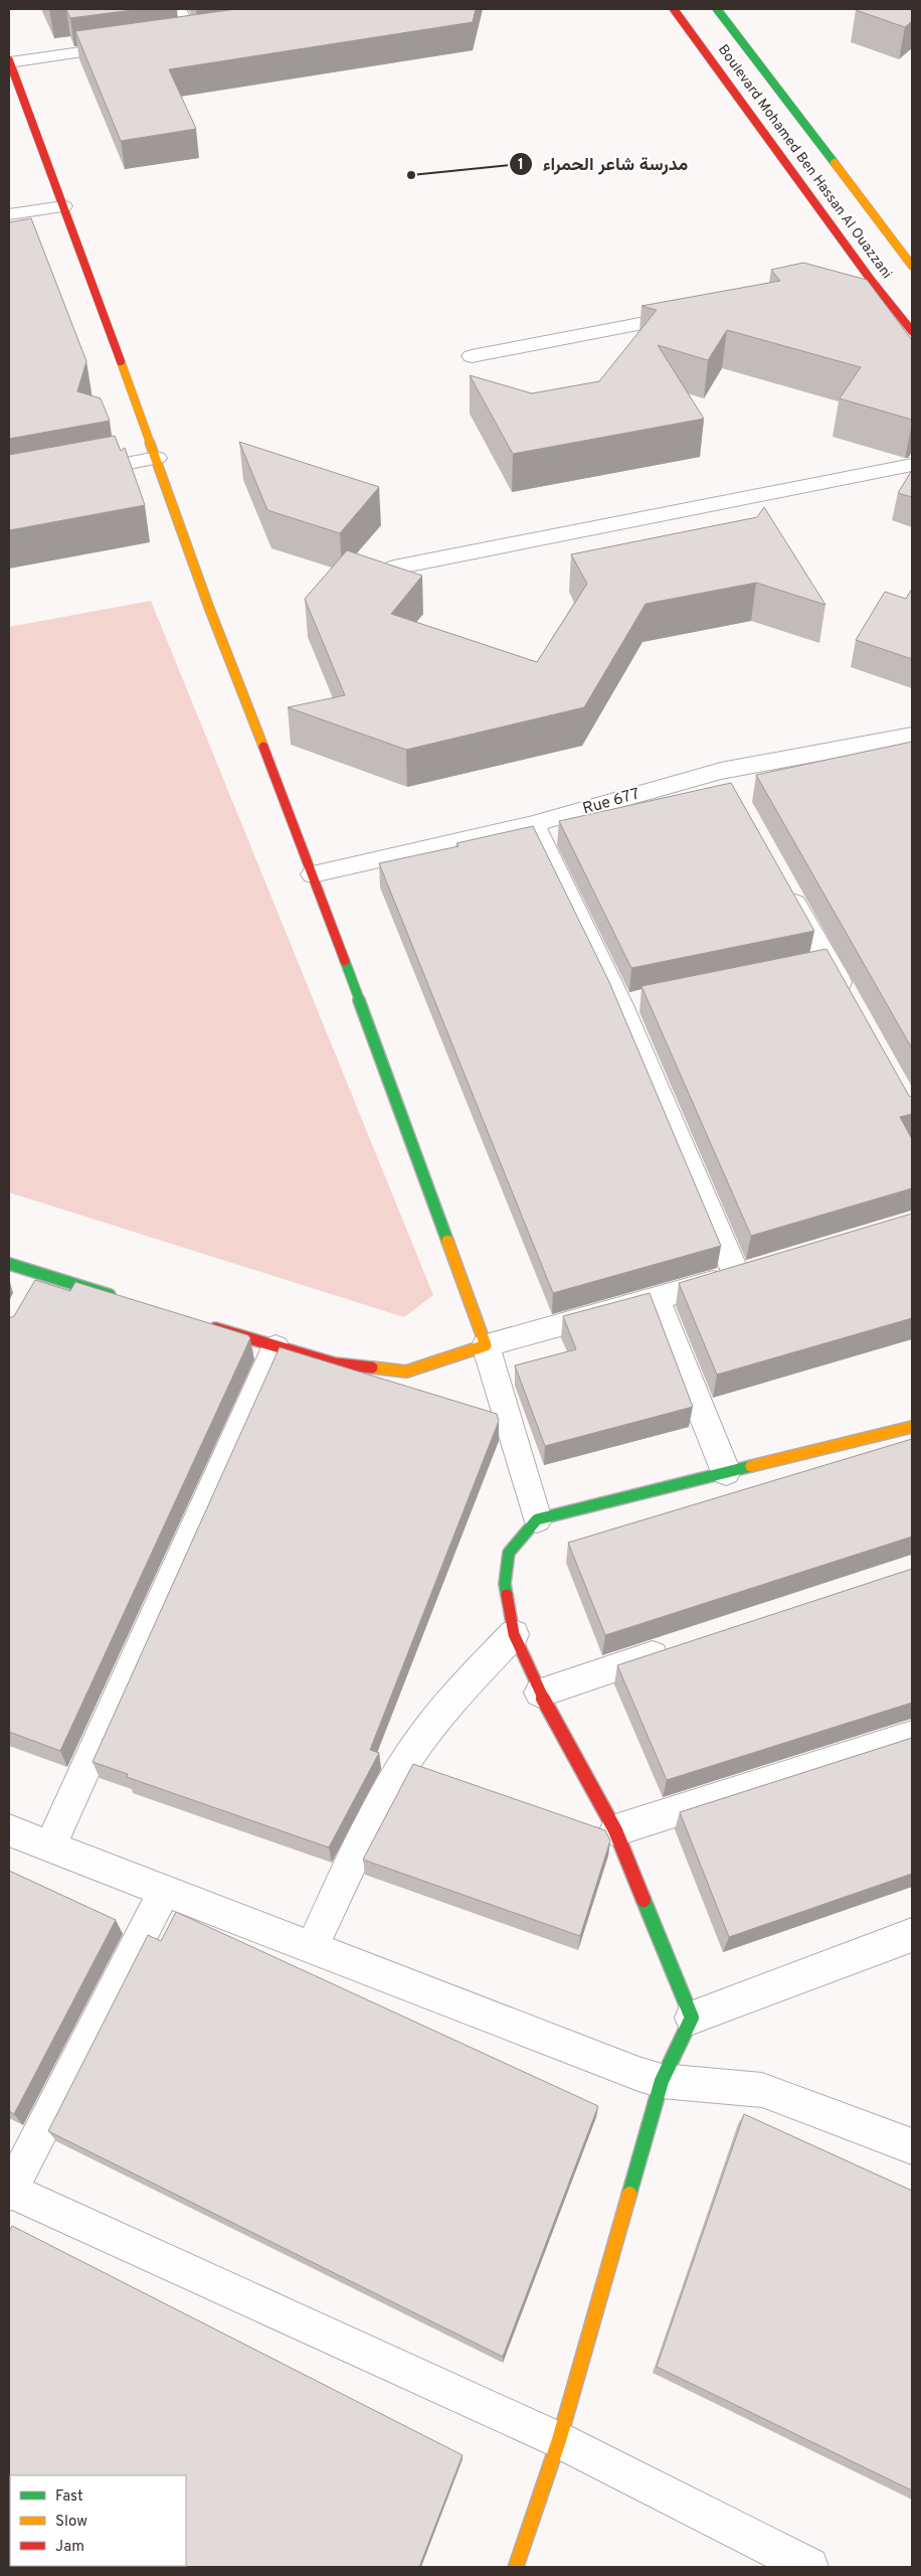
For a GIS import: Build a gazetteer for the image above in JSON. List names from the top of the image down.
{
  "streets": {
    "street": ["Boulevard Mohamed Ben Hassan Al Ouazzani", "Rue 677"]
  },
  "places": ["مدرسة شاعر الحمراء"],
  "legend": ["Fast", "Slow", "Jam"]
}
